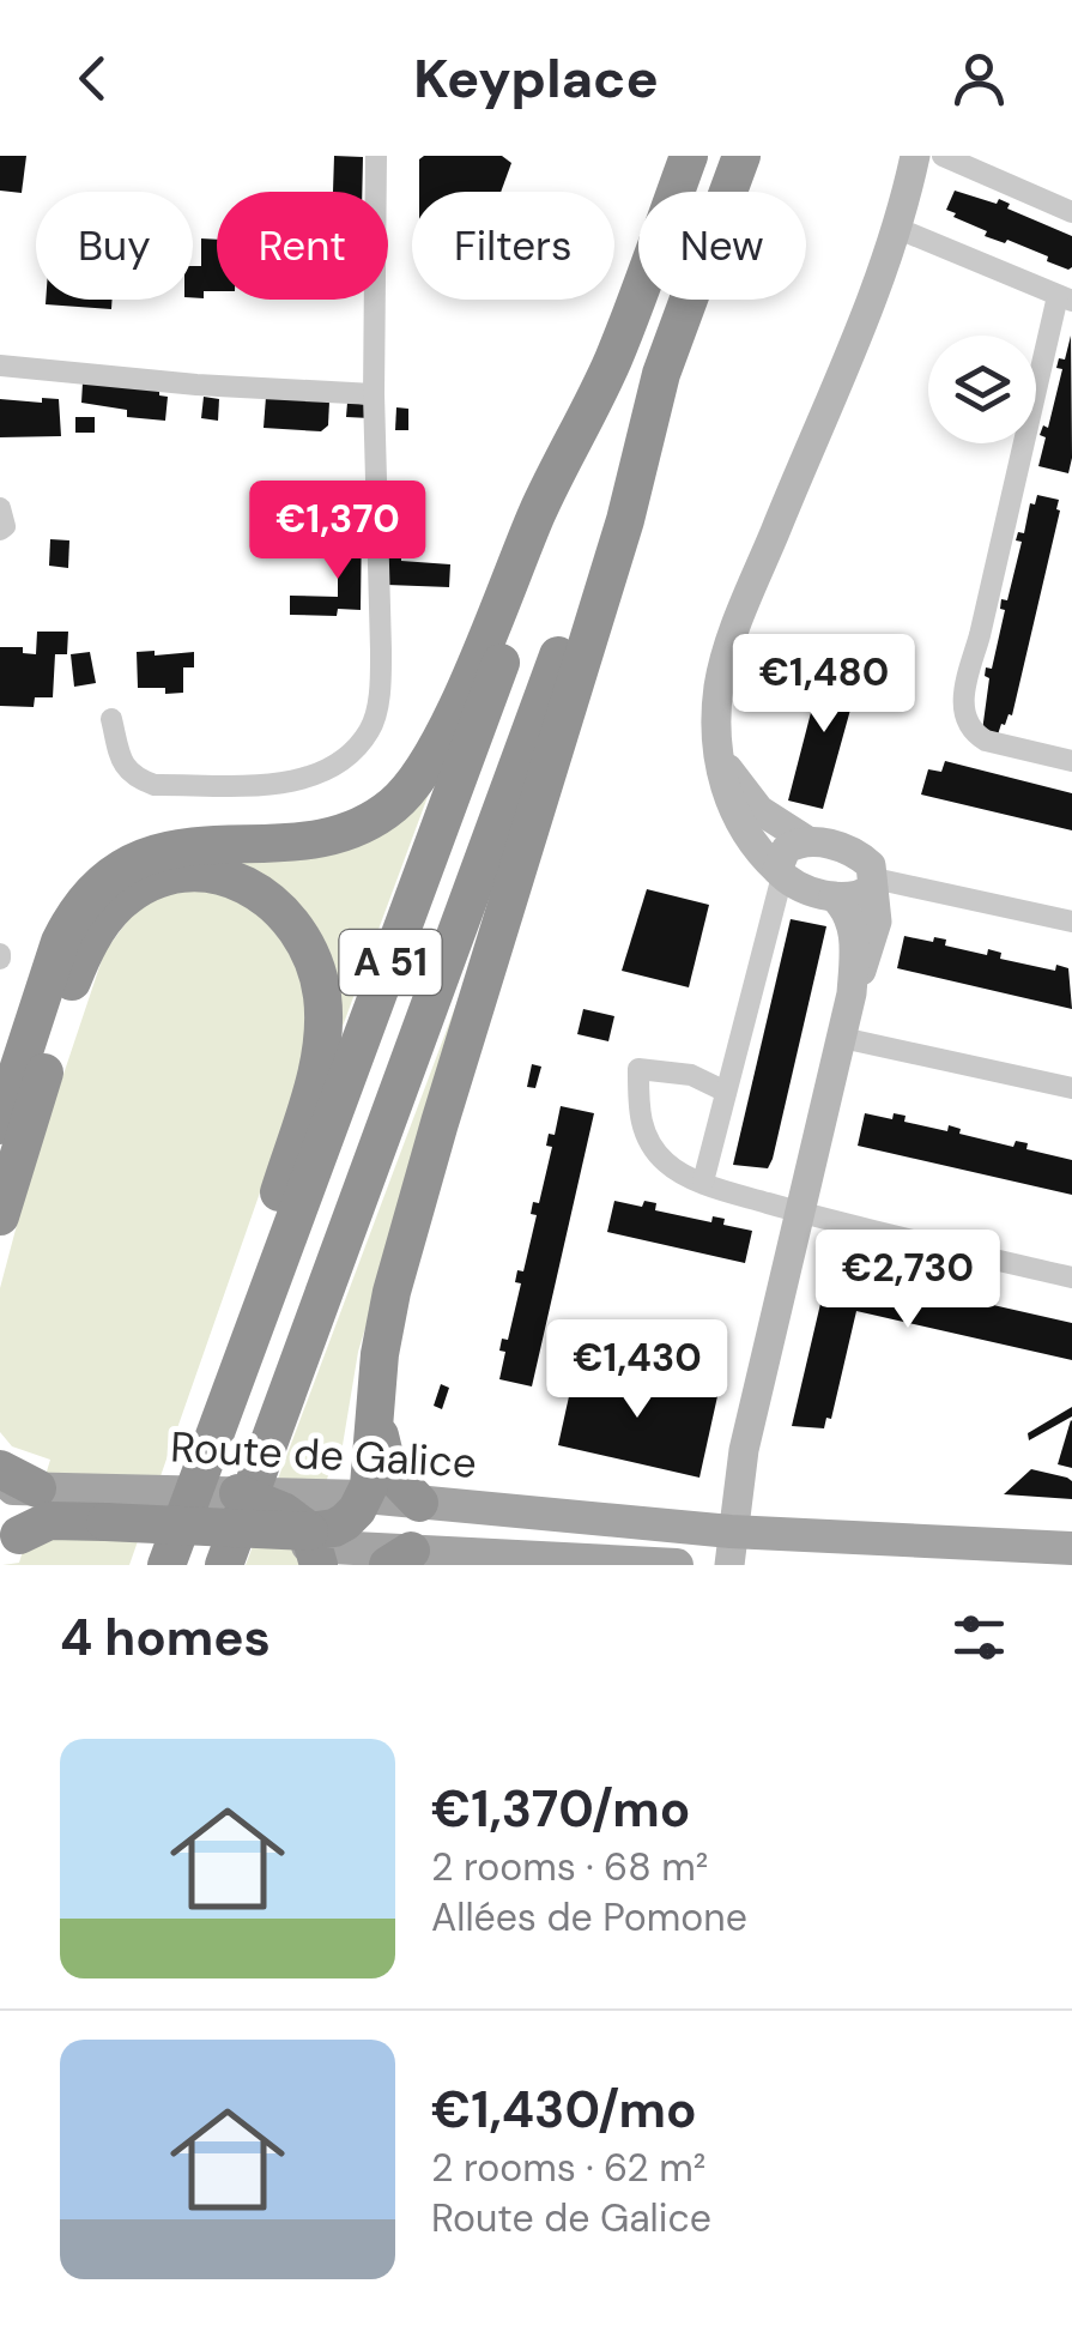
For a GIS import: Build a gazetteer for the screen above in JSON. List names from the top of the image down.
{
  "streets": {
    "highway": ["A 51"],
    "main road": ["Route de Galice"]
  },
  "page": {
    "header": "Keyplace",
    "chip": [
      "Buy",
      "Rent",
      "Filters",
      "New"
    ],
    "price": [
      "€1,370",
      "€1,480",
      "€2,730",
      "€1,430"
    ],
    "heading": "4 homes",
    "list": [
      {
        "name": "€1,370/mo",
        "note": "2 rooms · 68 m² · Allées de Pomone"
      },
      {
        "name": "€1,430/mo",
        "note": "2 rooms · 62 m² · Route de Galice"
      }
    ]
  }
}
